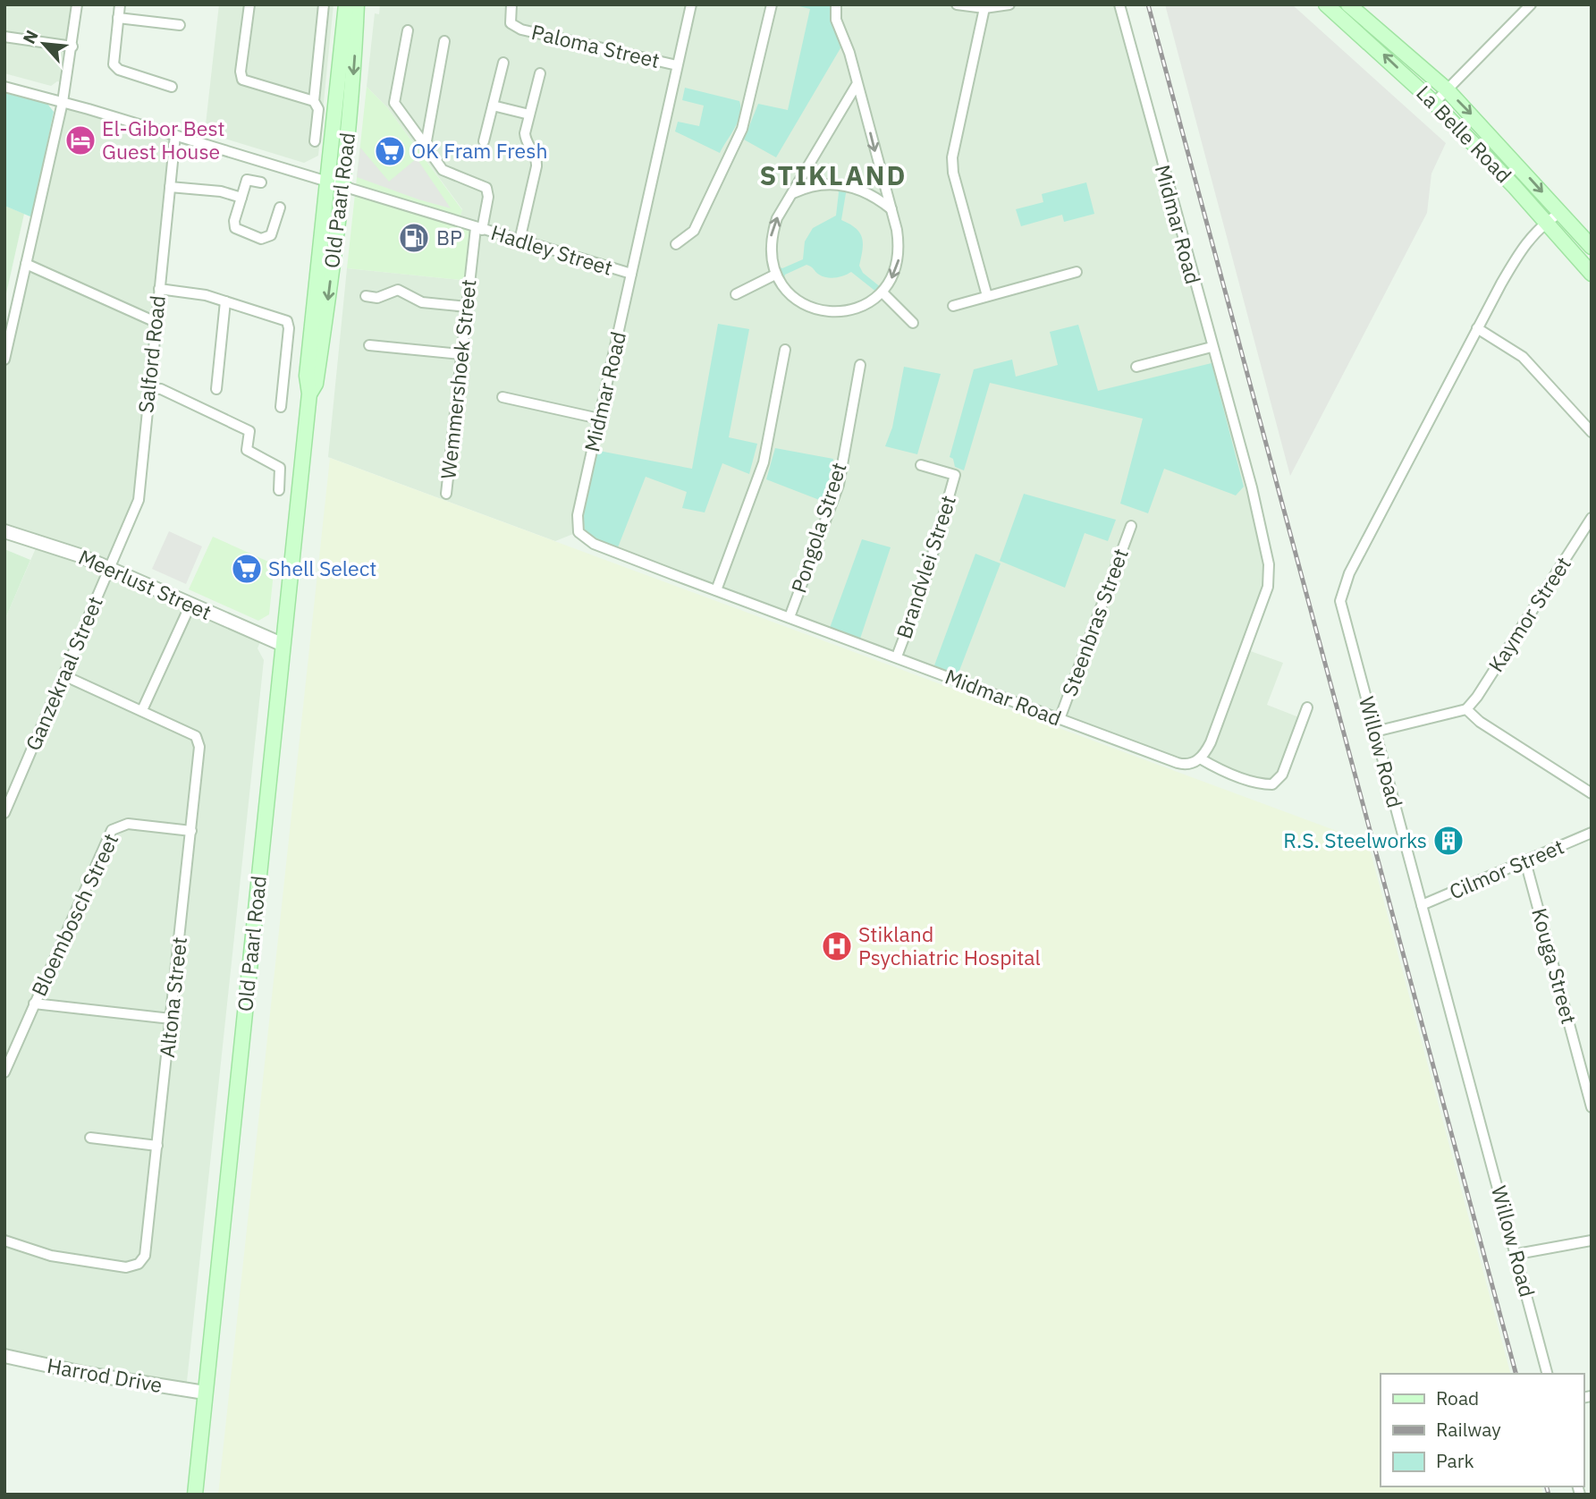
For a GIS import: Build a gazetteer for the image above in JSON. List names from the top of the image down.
{
  "streets": {
    "main road": ["La Belle Road", "Old Paarl Road"],
    "street": [
      "Paloma Street",
      "Midmar Road",
      "Hadley Street",
      "Salford Road",
      "Wemmershoek Street",
      "Pongola Street",
      "Brandvlei Street",
      "Meerlust Street",
      "Kaymor Street",
      "Steenbras Street",
      "Ganzekraal Street",
      "Willow Road",
      "Cilmor Street",
      "Bloembosch Street",
      "Kouga Street",
      "Altona Street",
      "Harrod Drive"
    ]
  },
  "crossings": [
    ["Paloma Street", "Midmar Road"],
    ["La Belle Road", "Willow Road"],
    ["Old Paarl Road", "Hadley Street"],
    ["Old Paarl Road", "Meerlust Street"],
    ["Old Paarl Road", "Harrod Drive"],
    ["Midmar Road", "Hadley Street"],
    ["Midmar Road", "Pongola Street"],
    ["Midmar Road", "Brandvlei Street"],
    ["Midmar Road", "Steenbras Street"],
    ["Hadley Street", "Salford Road"],
    ["Hadley Street", "Wemmershoek Street"],
    ["Salford Road", "Meerlust Street"],
    ["Salford Road", "Ganzekraal Street"],
    ["Meerlust Street", "Ganzekraal Street"],
    ["Ganzekraal Street", "Altona Street"],
    ["Willow Road", "Cilmor Street"],
    ["Cilmor Street", "Kouga Street"],
    ["Bloembosch Street", "Altona Street"]
  ],
  "districts": ["STIKLAND"],
  "places": {
    "hotel": ["El-Gibor Best Guest House"],
    "supermarket": ["OK Fram Fresh", "Shell Select"],
    "fuel station": ["BP"],
    "building": ["R.S. Steelworks"],
    "hospital": ["Stikland Psychiatric Hospital"]
  },
  "legend": ["Road", "Railway", "Park"],
  "north": "top left"
}
